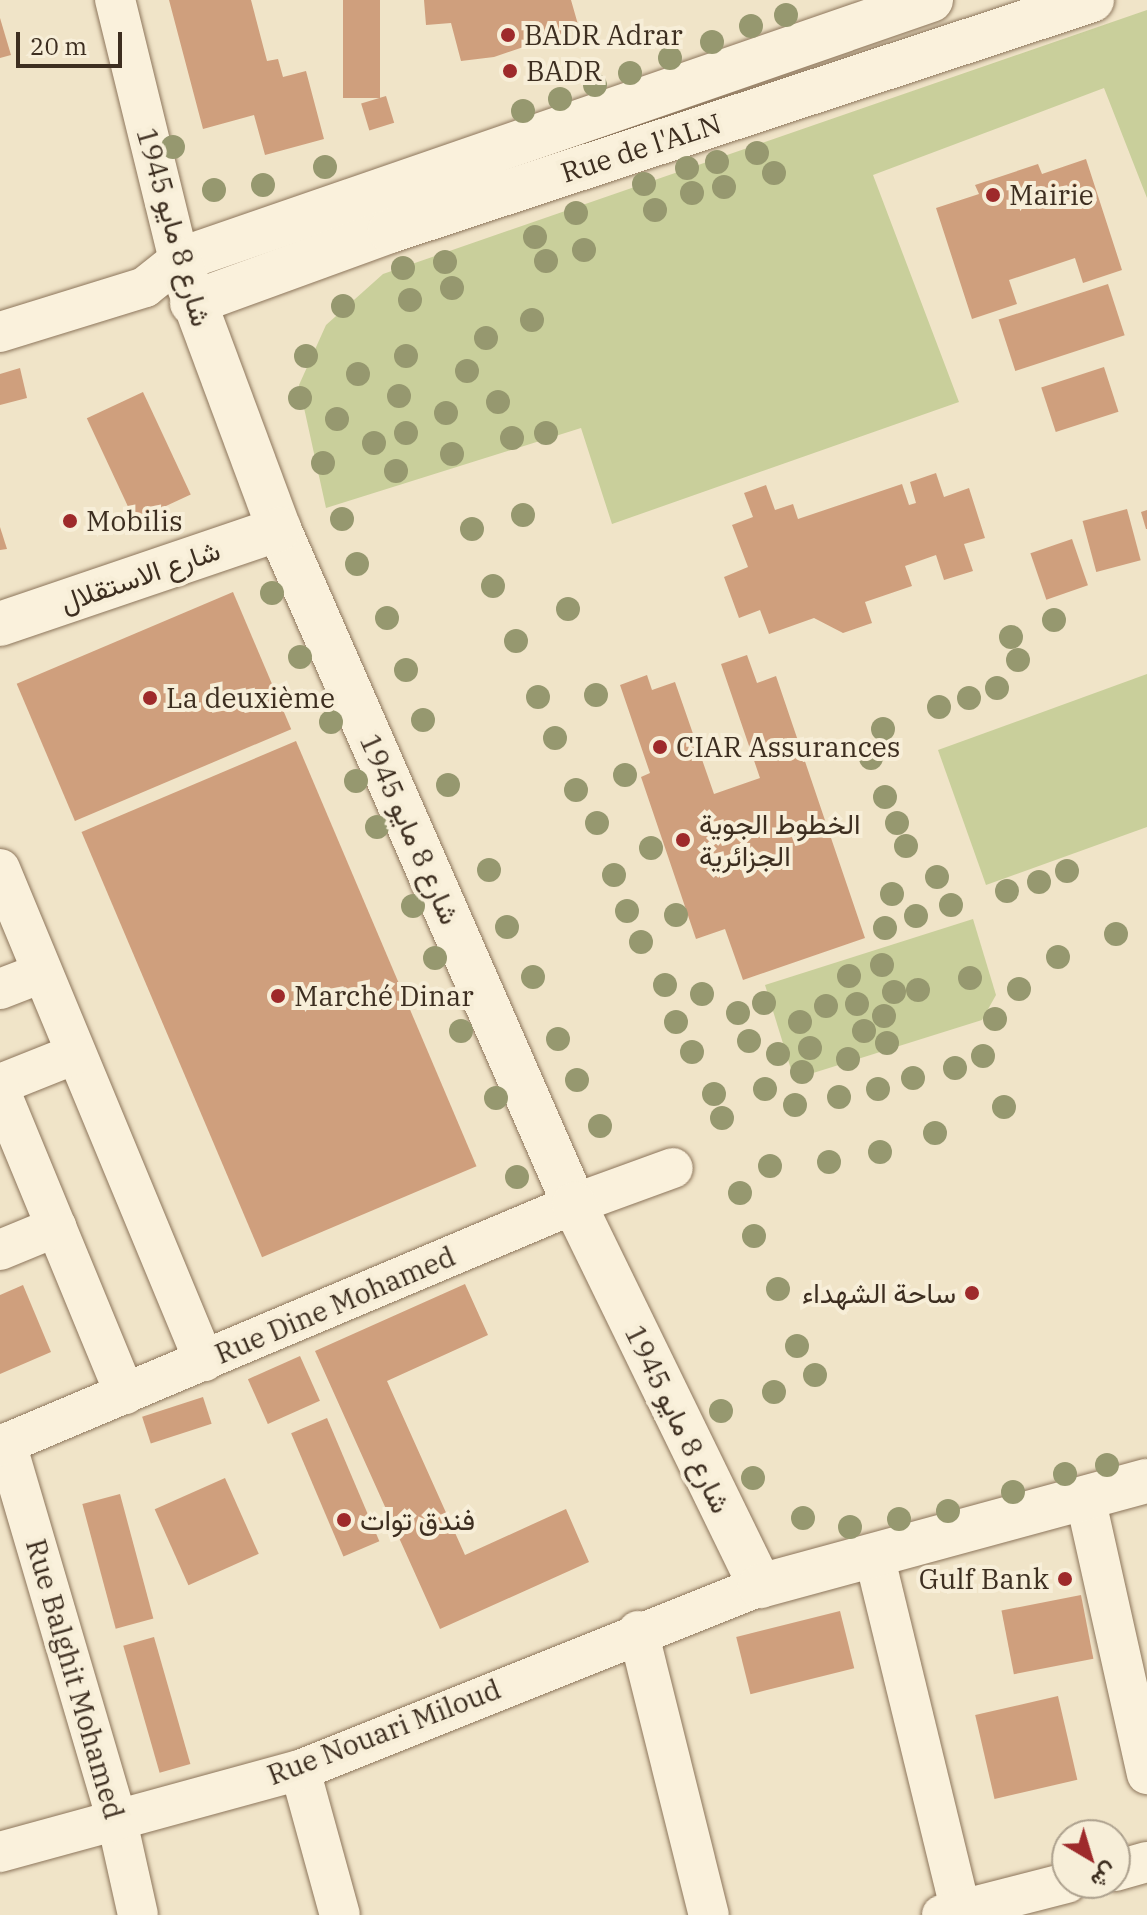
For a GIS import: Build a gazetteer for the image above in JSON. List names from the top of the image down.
{
  "streets": {
    "street": [
      "Rue de l'ALN",
      "شارع 8 مايو 1945",
      "شارع الاستقلال",
      "Rue Dine Mohamed",
      "Rue Balghit Mohamed",
      "Rue Nouari Miloud"
    ]
  },
  "crossings": [
    ["Rue de l'ALN", "شارع 8 مايو 1945"],
    ["شارع 8 مايو 1945", "شارع الاستقلال"],
    ["شارع 8 مايو 1945", "Rue Dine Mohamed"],
    ["شارع 8 مايو 1945", "Rue Nouari Miloud"],
    ["Rue Dine Mohamed", "Rue Balghit Mohamed"],
    ["Rue Balghit Mohamed", "Rue Nouari Miloud"]
  ],
  "places": [
    "BADR Adrar",
    "BADR",
    "Mairie",
    "Mobilis",
    "La deuxième",
    "CIAR Assurances",
    "الخطوط الجوية الجزائرية",
    "Marché Dinar",
    "ساحة الشهداء",
    "فندق توات",
    "Gulf Bank"
  ],
  "scale_bar": "20 m",
  "north": "bottom right"
}
